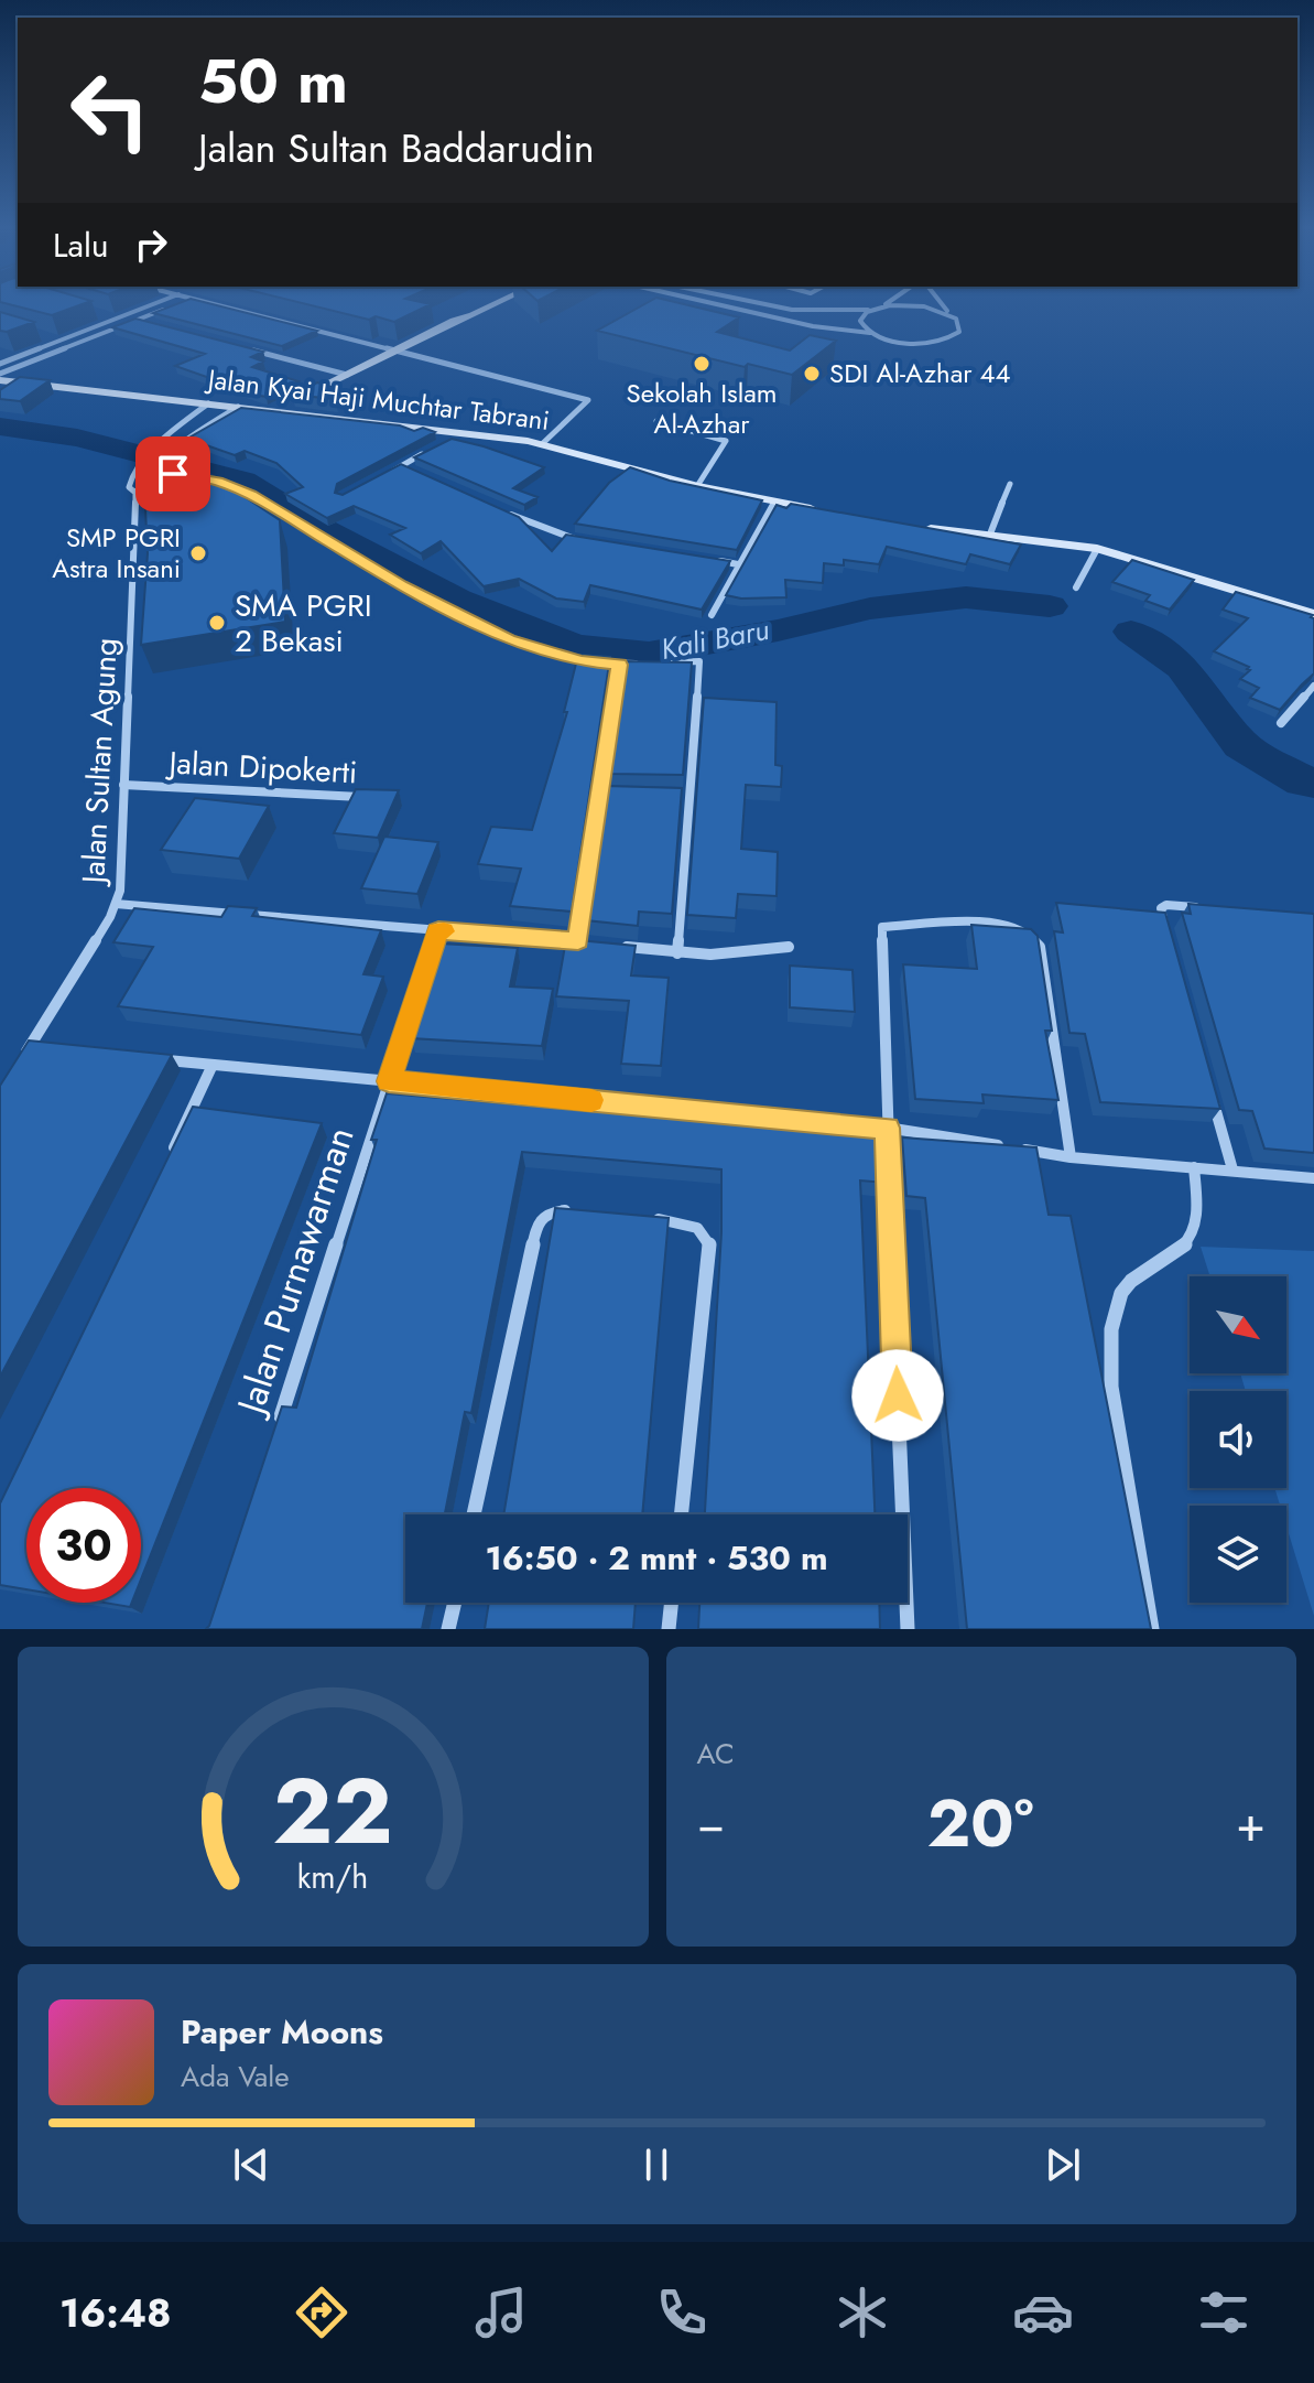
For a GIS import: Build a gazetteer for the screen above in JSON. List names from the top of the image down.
{
  "streets": {
    "street": [
      "Jalan Kyai Haji Muchtar Tabrani",
      "Jalan Sultan Agung",
      "Jalan Dipokerti",
      "Jalan Purnawarman"
    ]
  },
  "crossings": [
    ["Jalan Kyai Haji Muchtar Tabrani", "Jalan Sultan Agung"],
    ["Jalan Sultan Agung", "Jalan Dipokerti"]
  ],
  "water": ["Kali Baru"],
  "places": [
    "Sekolah Islam Al-Azhar",
    "SDI Al-Azhar 44",
    "SMP PGRI Astra Insani",
    "SMA PGRI 2 Bekasi"
  ],
  "north": "bottom right",
  "page": {
    "turn": ["50 m", "Jalan Sultan Baddarudin"],
    "then": "Lalu",
    "limit": "30",
    "trip": "16:50 · 2 mnt · 530 m",
    "tile": "AC",
    "heat": ["−", "20°", "+"],
    "song": ["Paper Moons", "Ada Vale"],
    "tabs": "16:48",
    "gauge": ["22", "km/h"]
  }
}
